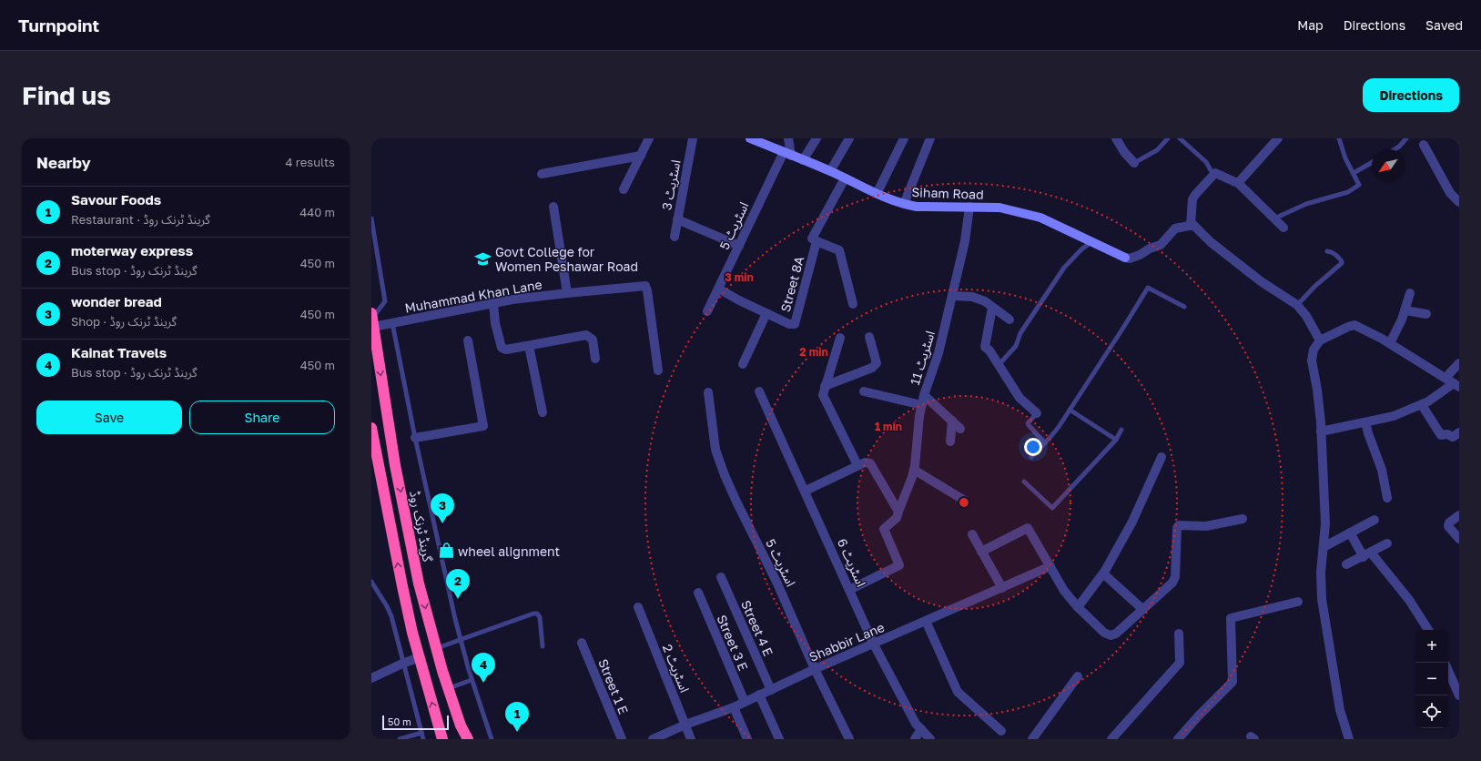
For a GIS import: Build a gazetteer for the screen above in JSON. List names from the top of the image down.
{
  "streets": {
    "highway": ["گرینڈ ٹرنک روڈ"],
    "street": [
      "اسٹریٹ 3",
      "Siham Road",
      "اسٹریٹ 5",
      "Street 8A",
      "Muhammad Khan Lane",
      "اسٹریٹ 11",
      "اسٹریٹ 6",
      "Street 4 E",
      "Shabbir Lane",
      "Street 3 E",
      "اسٹریٹ 2",
      "Street 1 E"
    ]
  },
  "crossings": [
    ["Siham Road", "اسٹریٹ 5"],
    ["Siham Road", "Street 8A"],
    ["Siham Road", "اسٹریٹ 11"],
    ["اسٹریٹ 5", "Street 8A"],
    ["اسٹریٹ 5", "Shabbir Lane"],
    ["Muhammad Khan Lane", "گرینڈ ٹرنک روڈ"],
    ["اسٹریٹ 11", "اسٹریٹ 6"],
    ["اسٹریٹ 6", "Shabbir Lane"],
    ["Street 4 E", "Shabbir Lane"],
    ["Shabbir Lane", "Street 3 E"],
    ["Shabbir Lane", "اسٹریٹ 2"]
  ],
  "places": {
    "school or university": ["Govt College for Women Peshawar Road"],
    "shop": ["wheel alignment"]
  },
  "scale_bar": "50 m",
  "north": "bottom left",
  "page": {
    "header": "Turnpoint",
    "nav": ["Map", "Directions", "Saved"],
    "buttons": [
      "Directions",
      ["Save", "Share"]
    ],
    "title": "Find us",
    "heading": ["Nearby", "4 results"],
    "list": [
      {
        "mark": "1",
        "name": "Savour Foods",
        "note": "Restaurant · گرینڈ ٹرنک روڈ",
        "value": "440 m"
      },
      {
        "mark": "2",
        "name": "moterway express",
        "note": "Bus stop · گرینڈ ٹرنک روڈ",
        "value": "450 m"
      },
      {
        "mark": "3",
        "name": "wonder bread",
        "note": "Shop · گرینڈ ٹرنک روڈ",
        "value": "450 m"
      },
      {
        "mark": "4",
        "name": "Kainat Travels",
        "note": "Bus stop · گرینڈ ٹرنک روڈ",
        "value": "450 m"
      }
    ],
    "pins": [
      "3",
      "2",
      "4",
      "1"
    ],
    "map_buttons": ["+", "−"],
    "scale": "50 m"
  },
  "rings": ["3 min", "2 min", "1 min"]
}
